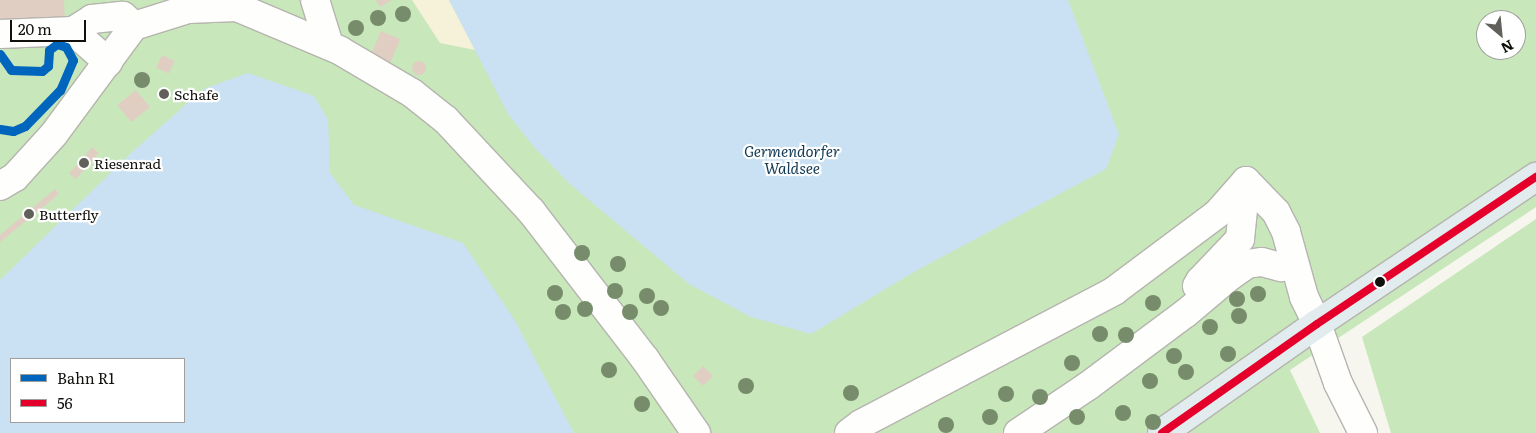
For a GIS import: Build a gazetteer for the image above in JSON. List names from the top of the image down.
{
  "water": ["Germendorfer Waldsee"],
  "places": ["Schafe", "Riesenrad", "Butterfly"],
  "lines": ["rail line R1", "transit line 56"],
  "legend": ["Bahn R1", "56"],
  "scale_bar": "20 m",
  "north": "bottom right"
}
